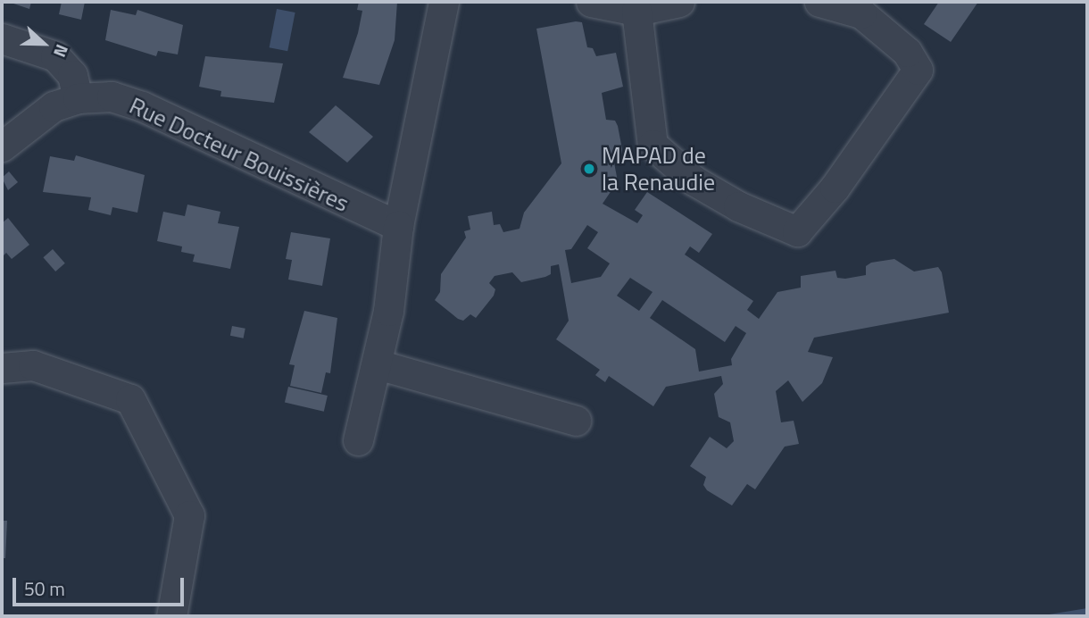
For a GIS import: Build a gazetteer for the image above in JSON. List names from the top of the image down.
{
  "streets": {
    "street": ["Rue Docteur Bouissières"]
  },
  "places": ["MAPAD de la Renaudie"],
  "scale_bar": "50 m",
  "north": "right"
}
